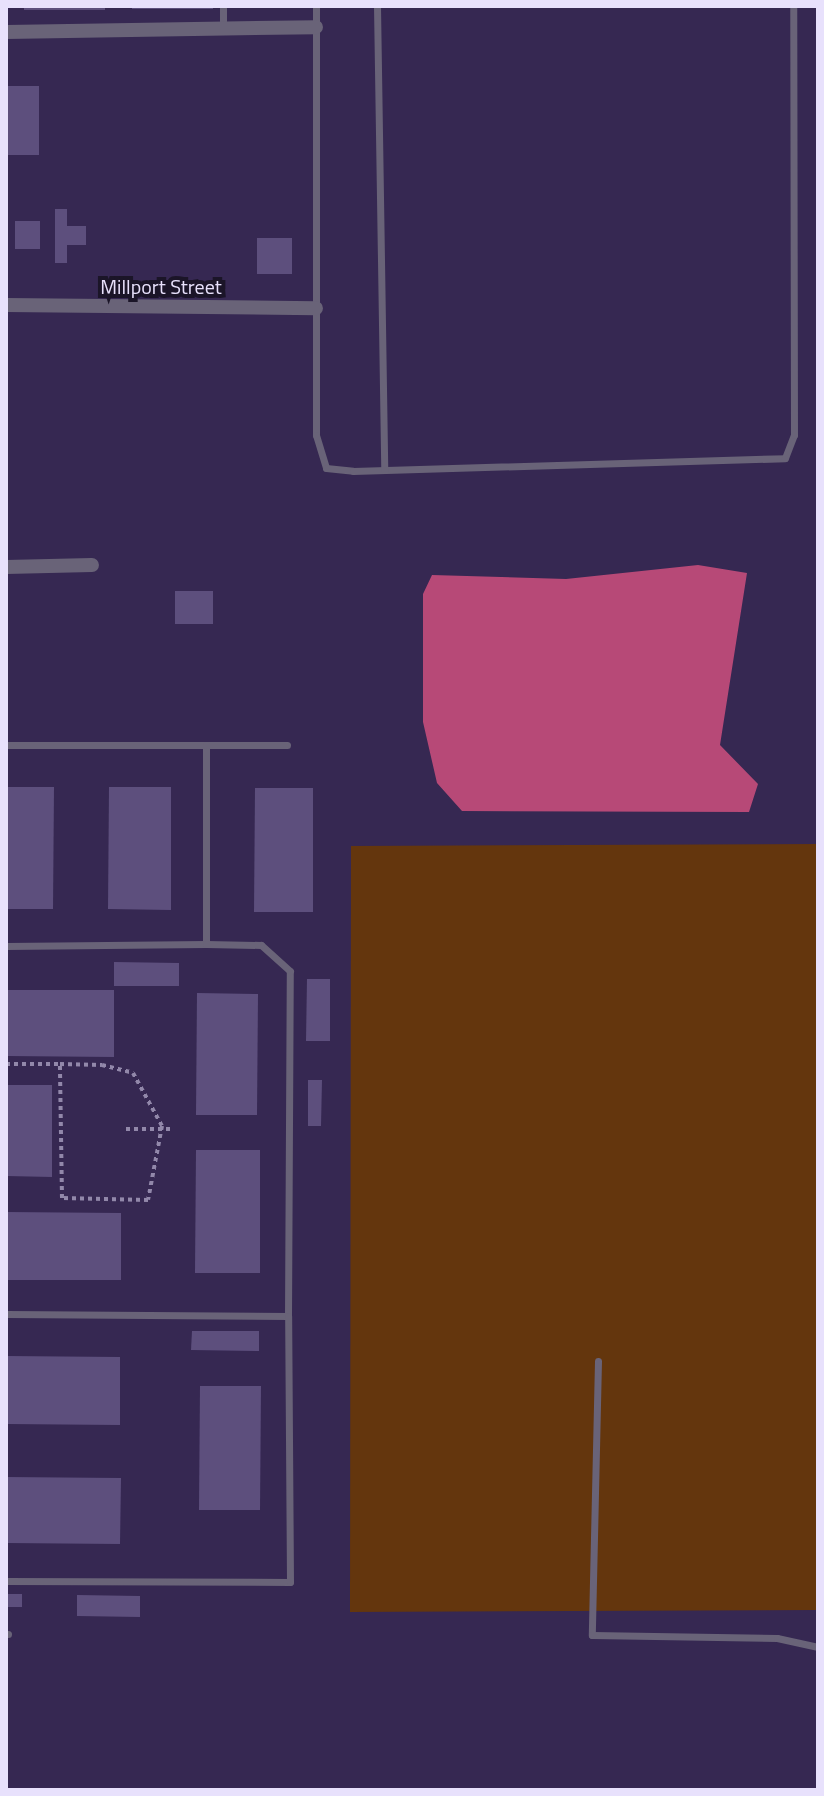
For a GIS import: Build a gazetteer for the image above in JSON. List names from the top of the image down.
{
  "streets": {
    "street": ["Millport Street"]
  }
}
